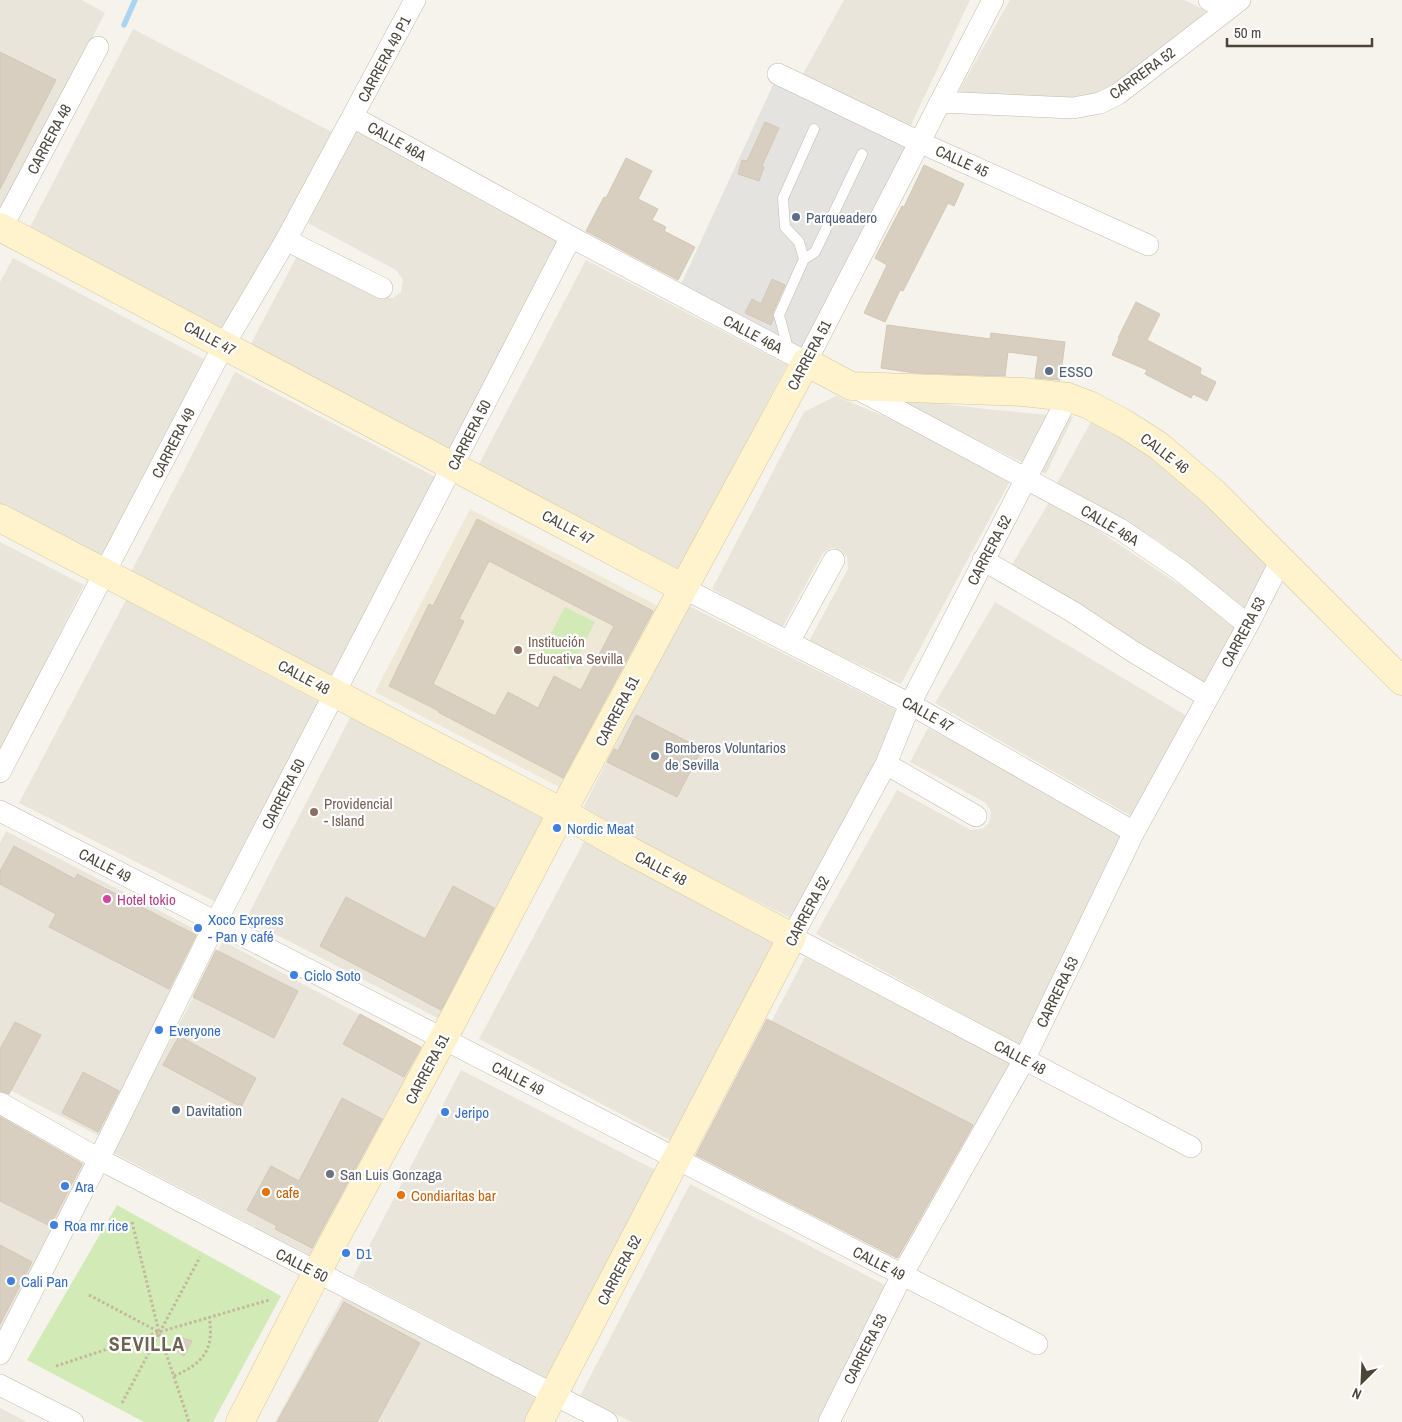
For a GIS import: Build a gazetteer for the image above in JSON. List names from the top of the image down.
{
  "streets": {
    "main road": [
      "CARRERA 52",
      "CALLE 46A",
      "CALLE 47",
      "CARRERA 51",
      "CALLE 46",
      "CALLE 48"
    ],
    "street": [
      "CARRERA 49 P1",
      "CARRERA 48",
      "CALLE 45",
      "CARRERA 50",
      "CARRERA 49",
      "CARRERA 53",
      "CALLE 49",
      "CALLE 50"
    ]
  },
  "crossings": [
    ["CARRERA 49 P1", "CALLE 46A"],
    ["CARRERA 49 P1", "CARRERA 49"],
    ["CARRERA 52", "CALLE 46A"],
    ["CARRERA 52", "CALLE 47"],
    ["CARRERA 52", "CARRERA 51"],
    ["CARRERA 52", "CALLE 46"],
    ["CARRERA 52", "CALLE 48"],
    ["CARRERA 52", "CALLE 49"],
    ["CARRERA 52", "CALLE 50"],
    ["CARRERA 48", "CALLE 47"],
    ["CALLE 46A", "CARRERA 51"],
    ["CALLE 46A", "CARRERA 50"],
    ["CALLE 46A", "CARRERA 49"],
    ["CALLE 46A", "CALLE 46"],
    ["CALLE 46A", "CARRERA 53"],
    ["CALLE 45", "CARRERA 51"],
    ["CALLE 47", "CARRERA 51"],
    ["CALLE 47", "CARRERA 50"],
    ["CALLE 47", "CARRERA 49"],
    ["CALLE 47", "CARRERA 53"],
    ["CARRERA 51", "CALLE 48"],
    ["CARRERA 51", "CALLE 49"],
    ["CARRERA 51", "CALLE 50"],
    ["CARRERA 50", "CALLE 48"],
    ["CARRERA 50", "CALLE 49"],
    ["CARRERA 50", "CALLE 50"],
    ["CARRERA 49", "CALLE 48"],
    ["CALLE 46", "CARRERA 53"],
    ["CARRERA 53", "CALLE 48"],
    ["CARRERA 53", "CALLE 49"]
  ],
  "districts": ["SEVILLA"],
  "places": [
    "Parqueadero",
    "ESSO",
    "Institución Educativa Sevilla",
    "Bomberos Voluntarios de Sevilla",
    "Providencial - Island",
    "Nordic Meat",
    "Hotel tokio",
    "Xoco Express - Pan y café",
    "Ciclo Soto",
    "Everyone",
    "Davitation",
    "Jeripo",
    "San Luis Gonzaga",
    "Ara",
    "cafe",
    "Condiaritas bar",
    "Roa mr rice",
    "D1",
    "Cali Pan"
  ],
  "scale_bar": "50 m",
  "north": "bottom left"
}
